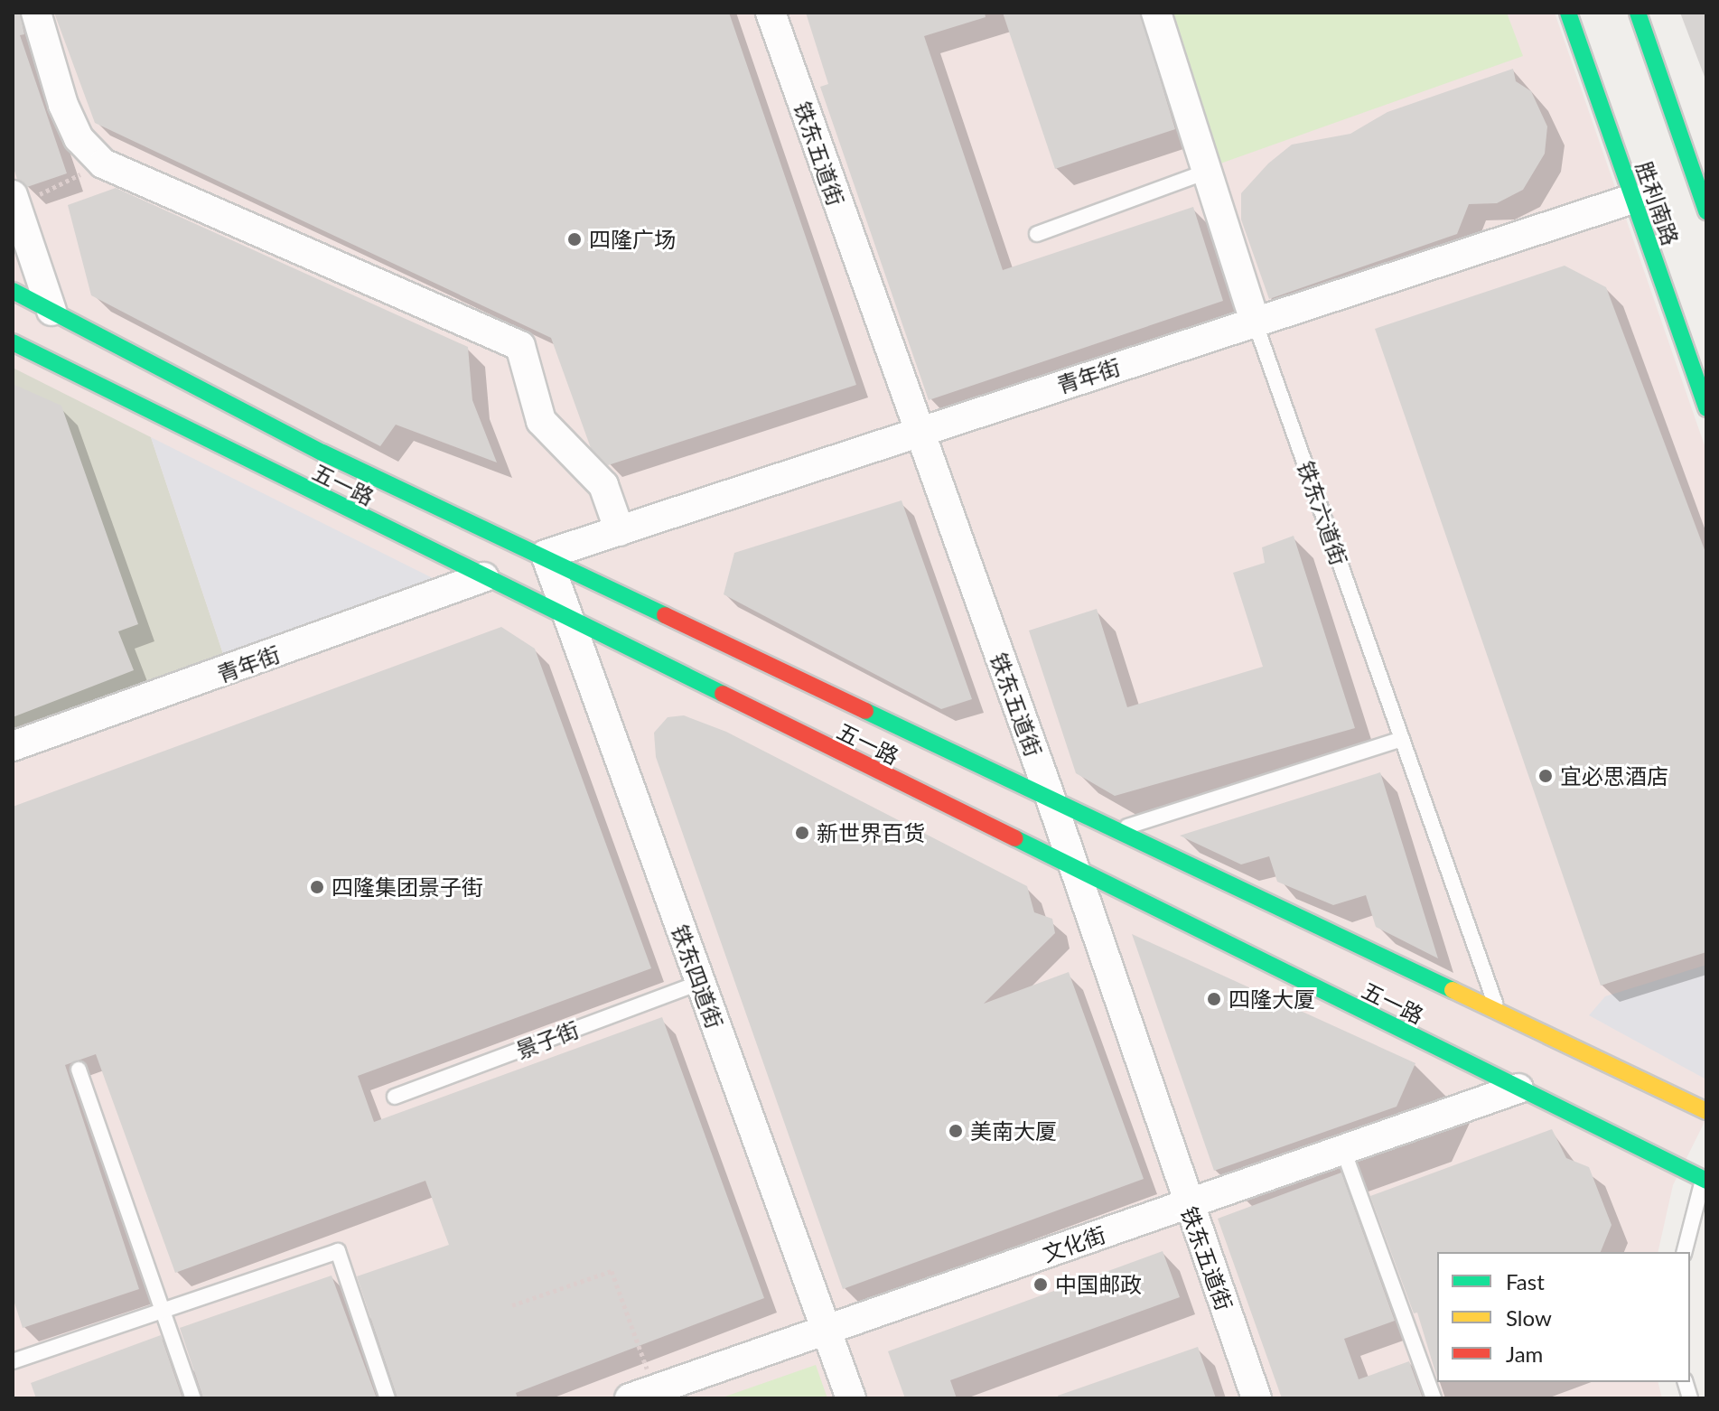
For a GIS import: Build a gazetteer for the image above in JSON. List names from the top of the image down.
{
  "streets": {
    "main road": ["胜利南路", "五一路"],
    "street": [
      "铁东五道街",
      "青年街",
      "铁东六道街",
      "铁东四道街",
      "文化街"
    ],
    "lane": ["景子街"]
  },
  "crossings": [
    ["铁东五道街", "青年街"],
    ["铁东五道街", "五一路"],
    ["铁东五道街", "文化街"],
    ["胜利南路", "青年街"],
    ["青年街", "五一路"],
    ["青年街", "铁东六道街"],
    ["青年街", "铁东四道街"],
    ["五一路", "铁东六道街"],
    ["五一路", "铁东四道街"],
    ["五一路", "文化街"],
    ["铁东四道街", "景子街"],
    ["铁东四道街", "文化街"]
  ],
  "places": [
    "四隆广场",
    "宜必思酒店",
    "新世界百货",
    "四隆集团景子街",
    "四隆大厦",
    "美南大厦",
    "中国邮政"
  ],
  "legend": ["Fast", "Slow", "Jam"]
}
